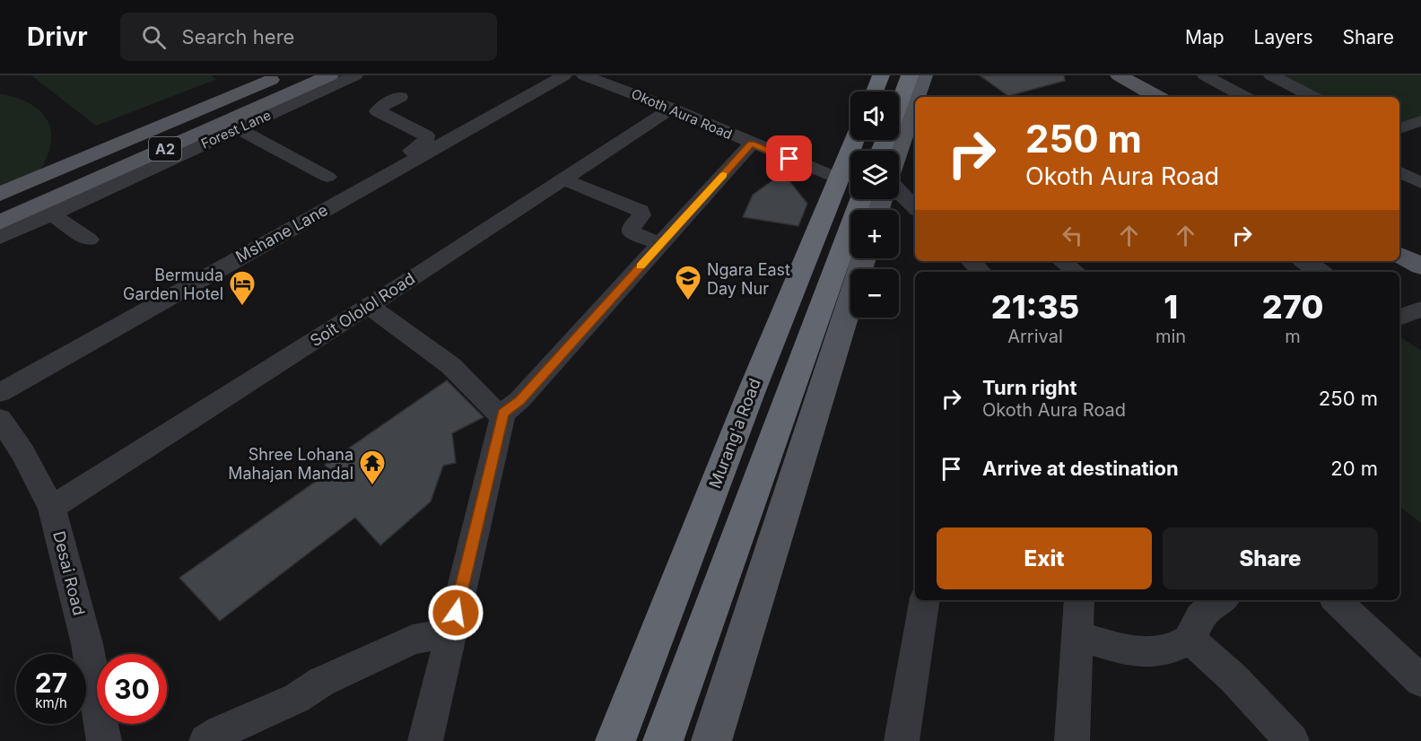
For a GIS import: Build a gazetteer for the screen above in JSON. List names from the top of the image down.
{
  "streets": {
    "highway": ["Murang'a Road"],
    "main road": ["A2"],
    "street": [
      "Okoth Aura Road",
      "Forest Lane",
      "Mshane Lane",
      "Soit Ololol Road",
      "Desai Road"
    ]
  },
  "crossings": [
    ["Okoth Aura Road", "Soit Ololol Road"],
    ["Soit Ololol Road", "Desai Road"]
  ],
  "places": {
    "school or university": ["Ngara East Day Nur"],
    "hotel": ["Bermuda Garden Hotel"],
    "temple": ["Shree Lohana Mahajan Mandal"]
  },
  "page": {
    "header": "Drivr",
    "search": "Search here",
    "nav": ["Map", "Layers", "Share"],
    "map_buttons": ["+", "−"],
    "turn": ["250 m", "Okoth Aura Road"],
    "eta": [
      "21:35",
      "Arrival",
      "1",
      "min",
      "270",
      "m"
    ],
    "list": [
      {
        "name": "Turn right",
        "note": "Okoth Aura Road",
        "value": "250 m"
      },
      {
        "name": "Arrive at destination",
        "value": "20 m"
      }
    ],
    "buttons": ["Exit", "Share"],
    "speed": "27 km/h",
    "limit": "30"
  }
}
